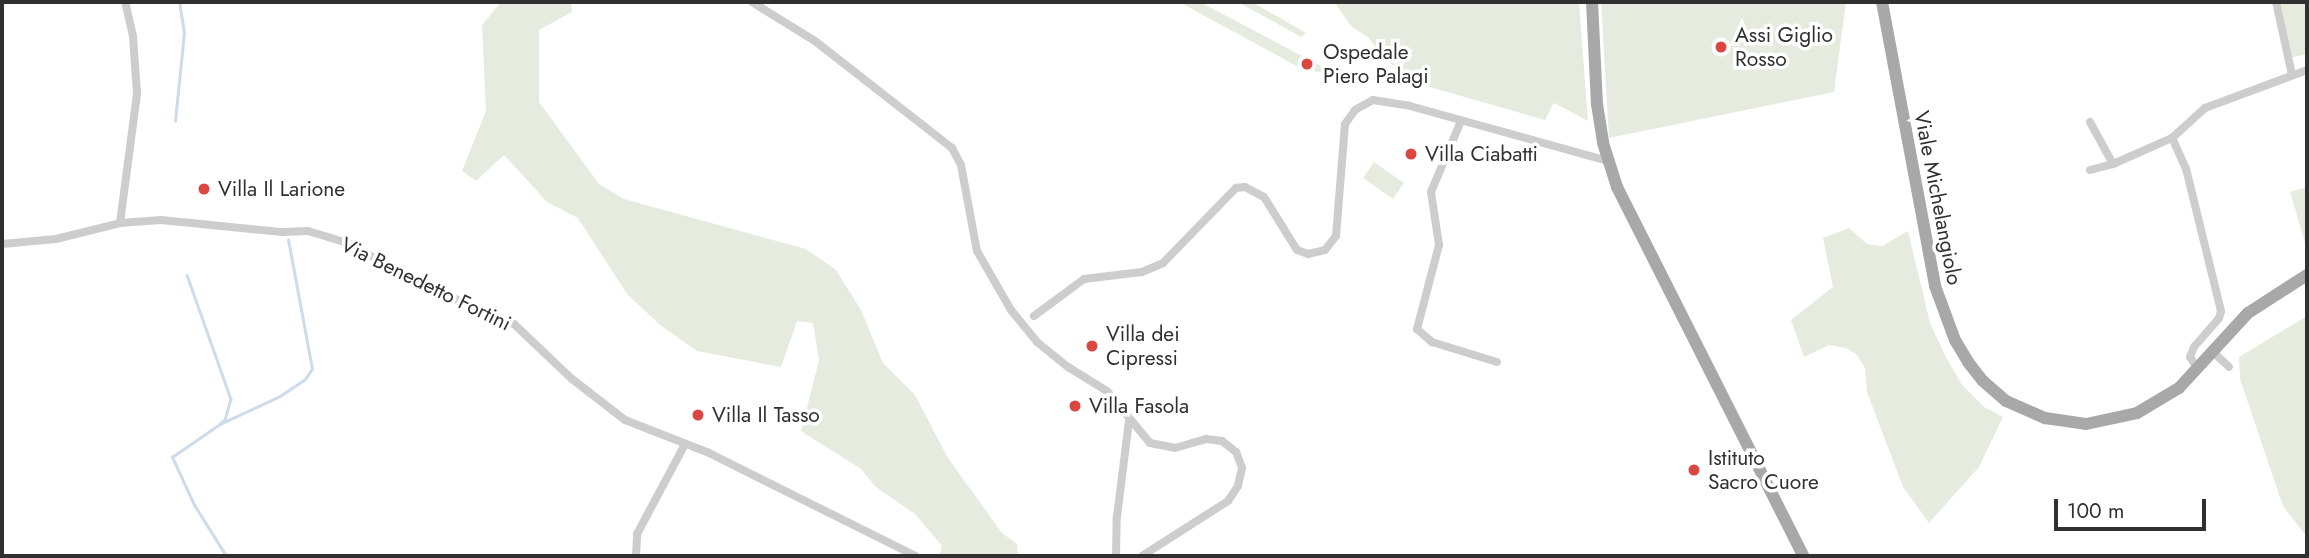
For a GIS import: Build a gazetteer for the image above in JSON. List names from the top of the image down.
{
  "streets": {
    "main road": ["Viale Michelangiolo"],
    "street": ["Via Benedetto Fortini"]
  },
  "places": [
    "Assi Giglio Rosso",
    "Ospedale Piero Palagi",
    "Villa Ciabatti",
    "Villa Il Larione",
    "Villa dei Cipressi",
    "Villa Fasola",
    "Villa Il Tasso",
    "Istituto Sacro Cuore"
  ],
  "scale_bar": "100 m"
}
